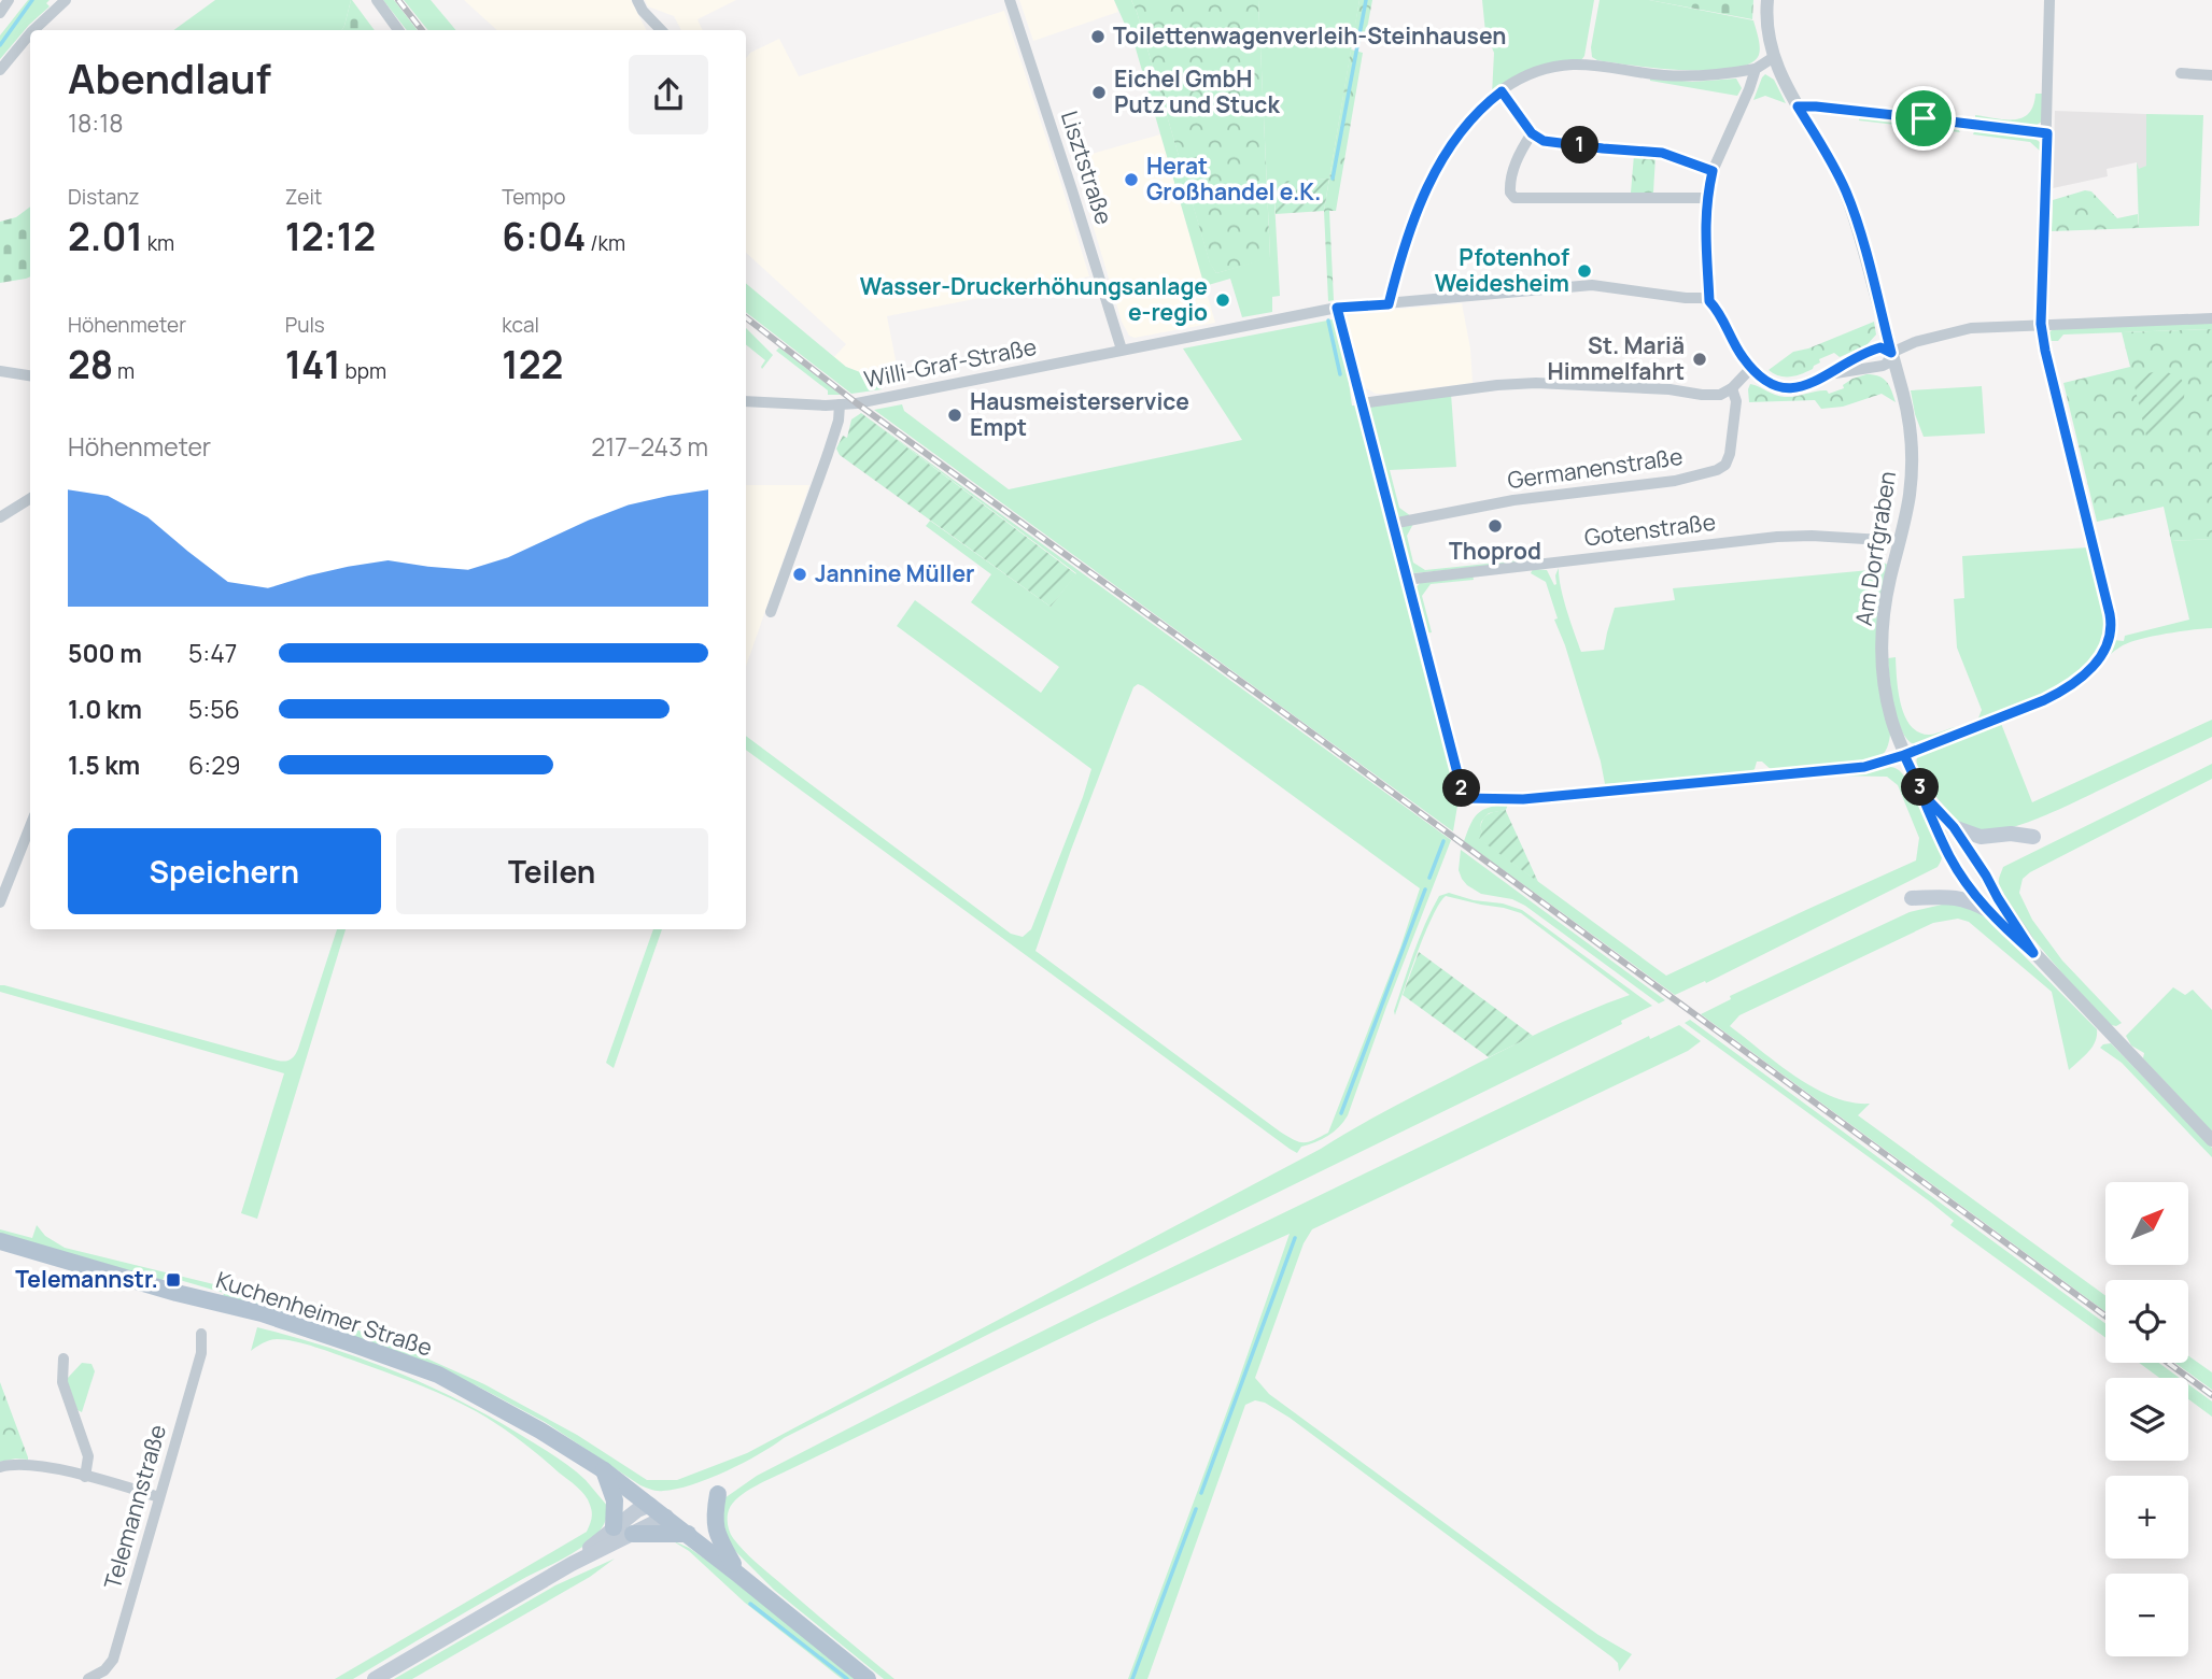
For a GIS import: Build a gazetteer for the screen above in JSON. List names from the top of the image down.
{
  "streets": {
    "main road": ["Kuchenheimer Straße"],
    "street": [
      "Lisztstraße",
      "Willi-Graf-Straße",
      "Germanenstraße",
      "Gotenstraße",
      "Am Dorfgraben",
      "Telemannstraße"
    ]
  },
  "crossings": [
    ["Lisztstraße", "Willi-Graf-Straße"],
    ["Gotenstraße", "Am Dorfgraben"]
  ],
  "places": {
    "other": [
      "Toilettenwagenverleih-Steinhausen",
      "Eichel GmbH Putz und Stuck",
      "Herat Großhandel e.K.",
      "Pfotenhof Weidesheim",
      "Wasser-Druckerhöhungsanlage e-regio",
      "St. Mariä Himmelfahrt",
      "Hausmeisterservice Empt",
      "Thoprod",
      "Jannine Müller"
    ],
    "transit": ["Telemannstr."]
  },
  "north": "top right",
  "page": {
    "heading": ["Abendlauf", "18:18"],
    "pins": ["1", "3", "2"],
    "stats": [
      ["Distanz", "2.01 km"],
      ["Zeit", "12:12"],
      ["Tempo", "6:04 /km"],
      ["Höhenmeter", "28 m"],
      ["Puls", "141 bpm"],
      ["kcal", "122"]
    ],
    "chart": ["Höhenmeter", "217–243 m"],
    "list": [
      {
        "name": "500 m",
        "note": "5:47"
      },
      {
        "name": "1.0 km",
        "note": "5:56"
      },
      {
        "name": "1.5 km",
        "note": "6:29"
      }
    ],
    "buttons": ["Speichern", "Teilen"],
    "map_buttons": ["+", "−"]
  }
}
